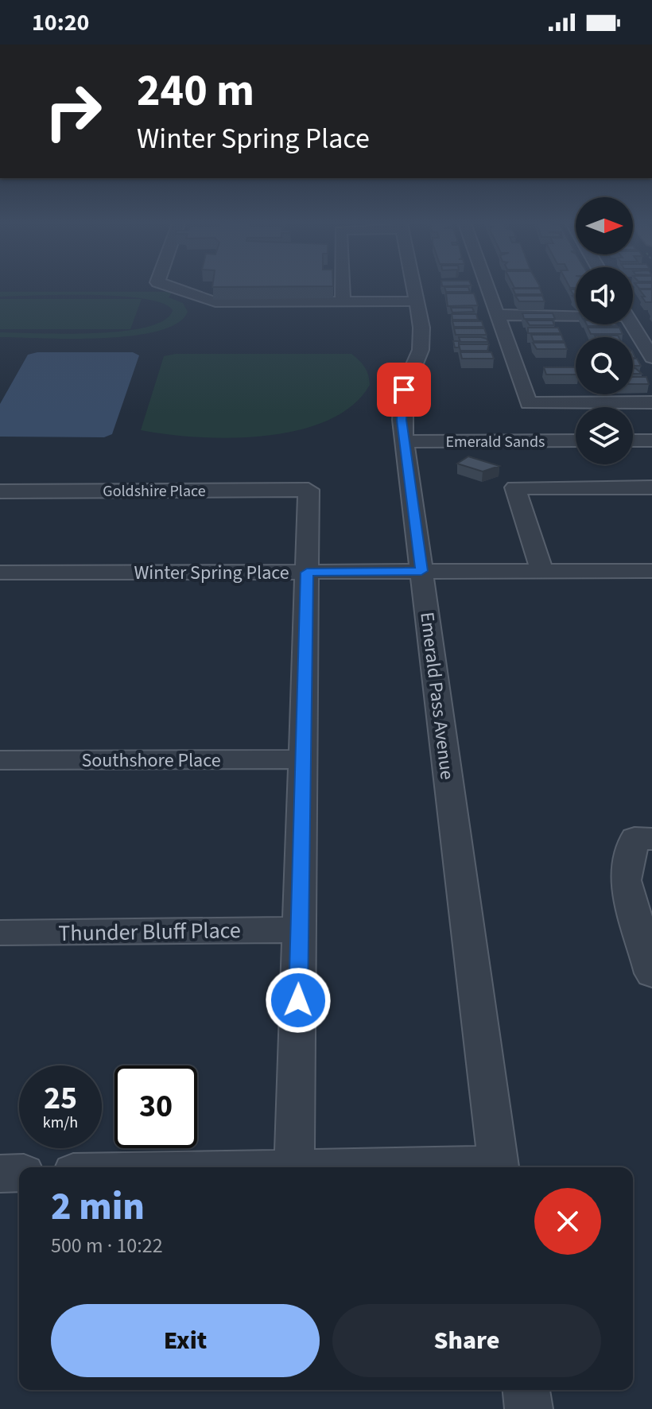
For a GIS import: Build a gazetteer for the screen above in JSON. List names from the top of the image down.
{
  "streets": {
    "street": [
      "Emerald Sands",
      "Goldshire Place",
      "Winter Spring Place",
      "Emerald Pass Avenue",
      "Southshore Place",
      "Thunder Bluff Place"
    ]
  },
  "crossings": [
    ["Emerald Sands", "Emerald Pass Avenue"],
    ["Goldshire Place", "Winter Spring Place"],
    ["Winter Spring Place", "Emerald Pass Avenue"]
  ],
  "north": "right",
  "page": {
    "status": "10:20",
    "turn": ["240 m", "Winter Spring Place"],
    "speed": "25 km/h",
    "limit": "30",
    "heading": ["2 min", "500 m · 10:22"],
    "buttons": ["Exit", "Share"]
  }
}
